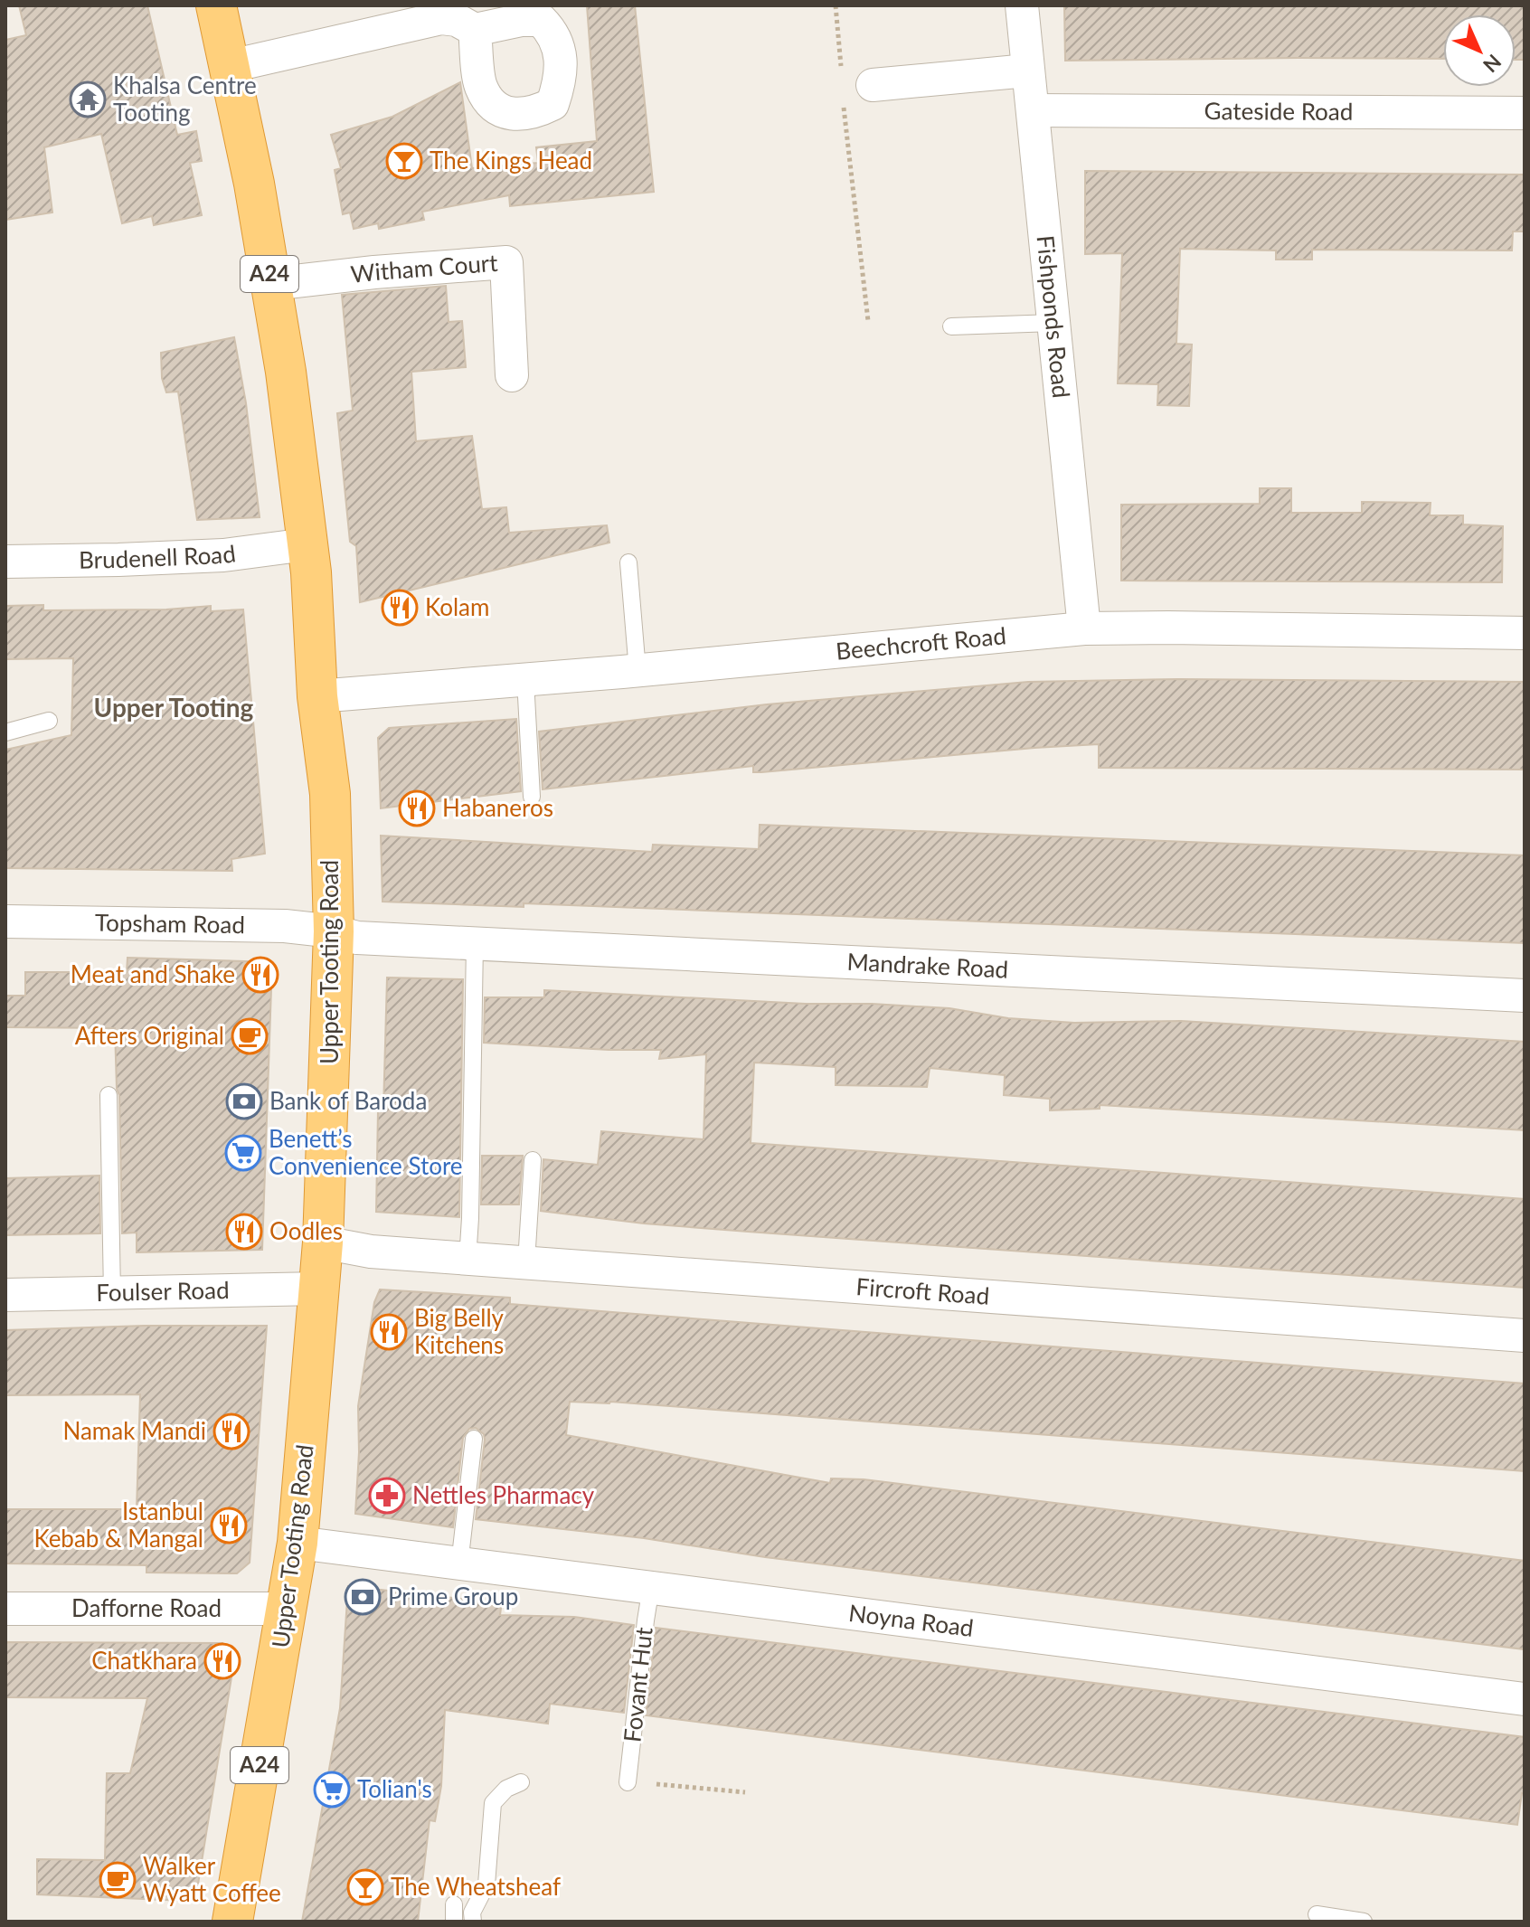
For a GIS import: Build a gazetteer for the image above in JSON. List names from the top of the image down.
{
  "streets": {
    "highway": ["A24", "Upper Tooting Road"],
    "street": [
      "Gateside Road",
      "Witham Court",
      "Fishponds Road",
      "Brudenell Road",
      "Beechcroft Road",
      "Topsham Road",
      "Mandrake Road",
      "Fircroft Road",
      "Foulser Road",
      "Dafforne Road",
      "Noyna Road"
    ],
    "lane": ["Fovant Hut"]
  },
  "crossings": [
    ["Gateside Road", "Fishponds Road"],
    ["Witham Court", "Upper Tooting Road"],
    ["Fishponds Road", "Beechcroft Road"],
    ["Brudenell Road", "Upper Tooting Road"],
    ["Beechcroft Road", "Upper Tooting Road"],
    ["Topsham Road", "Upper Tooting Road"],
    ["Topsham Road", "Mandrake Road"],
    ["Upper Tooting Road", "Mandrake Road"],
    ["Upper Tooting Road", "Fircroft Road"],
    ["Upper Tooting Road", "Foulser Road"],
    ["Upper Tooting Road", "Dafforne Road"],
    ["Upper Tooting Road", "Noyna Road"],
    ["Noyna Road", "Fovant Hut"]
  ],
  "districts": ["Upper Tooting"],
  "places": {
    "temple": ["Khalsa Centre Tooting"],
    "bar": ["The Kings Head", "The Wheatsheaf"],
    "restaurant": [
      "Kolam",
      "Habaneros",
      "Meat and Shake",
      "Oodles",
      "Big Belly Kitchens",
      "Namak Mandi",
      "Istanbul Kebab & Mangal",
      "Chatkhara"
    ],
    "cafe": ["Afters Original", "Walker Wyatt Coffee"],
    "bank": ["Bank of Baroda", "Prime Group"],
    "supermarket": ["Benett’s Convenience Store", "Tolian's"],
    "pharmacy": ["Nettles Pharmacy"]
  },
  "north": "bottom right"
}
